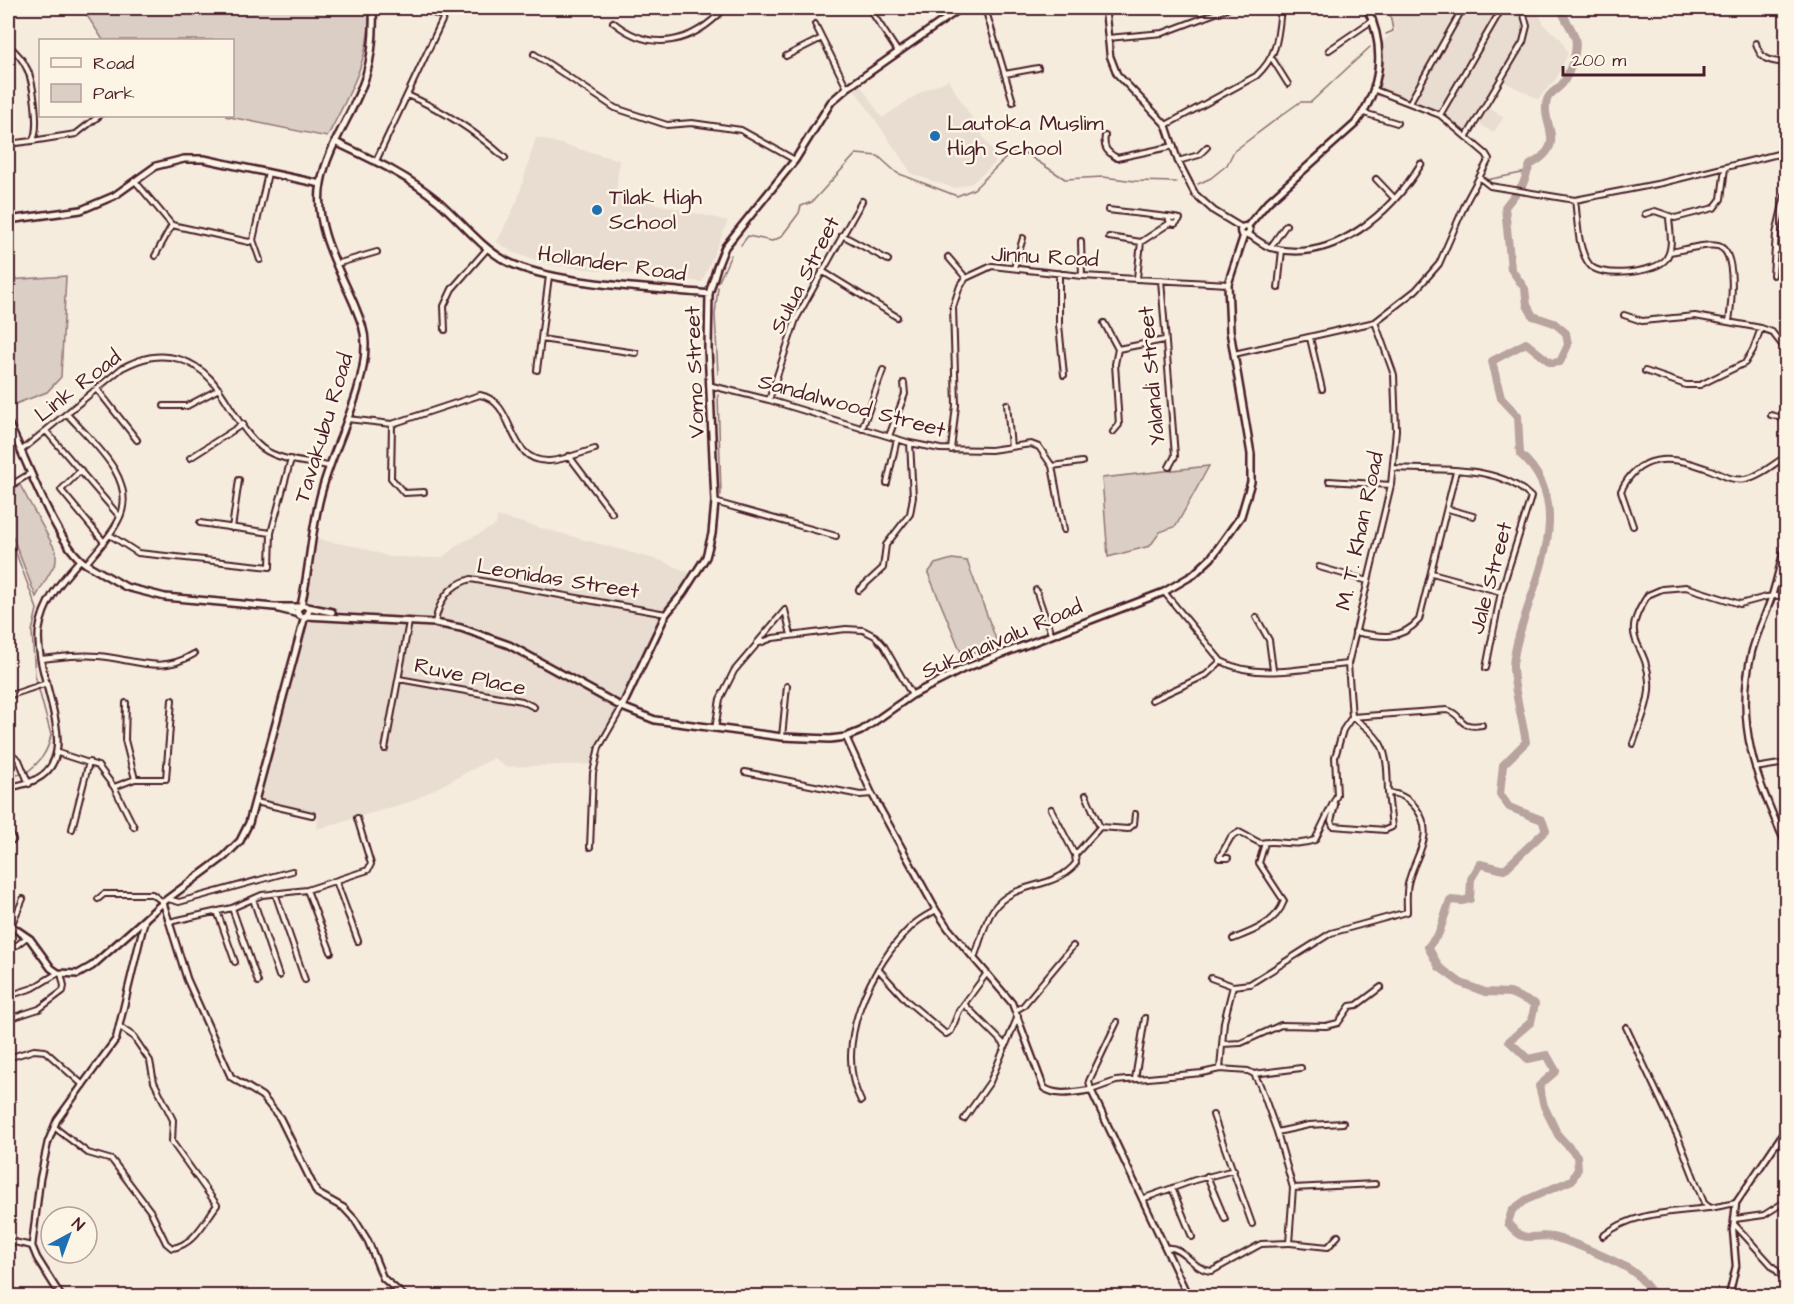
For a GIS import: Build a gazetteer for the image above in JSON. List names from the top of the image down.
{
  "streets": {
    "main road": [
      "Hollander Road",
      "Vomo Street",
      "Tavakubu Road",
      "Sukanaivalu Road"
    ],
    "street": [
      "Jinnu Road",
      "Sulua Street",
      "Yalandi Street",
      "Link Road",
      "Sandalwood Street",
      "M. T. Khan Road",
      "Jale Street",
      "Leonidas Street",
      "Ruve Place"
    ]
  },
  "crossings": [
    ["Jinnu Road", "Yalandi Street"],
    ["Jinnu Road", "Sandalwood Street"],
    ["Jinnu Road", "Sukanaivalu Road"],
    ["Hollander Road", "Vomo Street"],
    ["Hollander Road", "Tavakubu Road"],
    ["Sulua Street", "Sandalwood Street"],
    ["Vomo Street", "Sandalwood Street"],
    ["Vomo Street", "Leonidas Street"],
    ["Vomo Street", "Sukanaivalu Road"],
    ["Link Road", "Tavakubu Road"],
    ["Link Road", "Sukanaivalu Road"],
    ["Tavakubu Road", "Sukanaivalu Road"],
    ["Leonidas Street", "Sukanaivalu Road"]
  ],
  "places": ["Lautoka Muslim High School", "Tilak High School"],
  "legend": ["Road", "Park"],
  "scale_bar": "200 m",
  "north": "top right"
}
